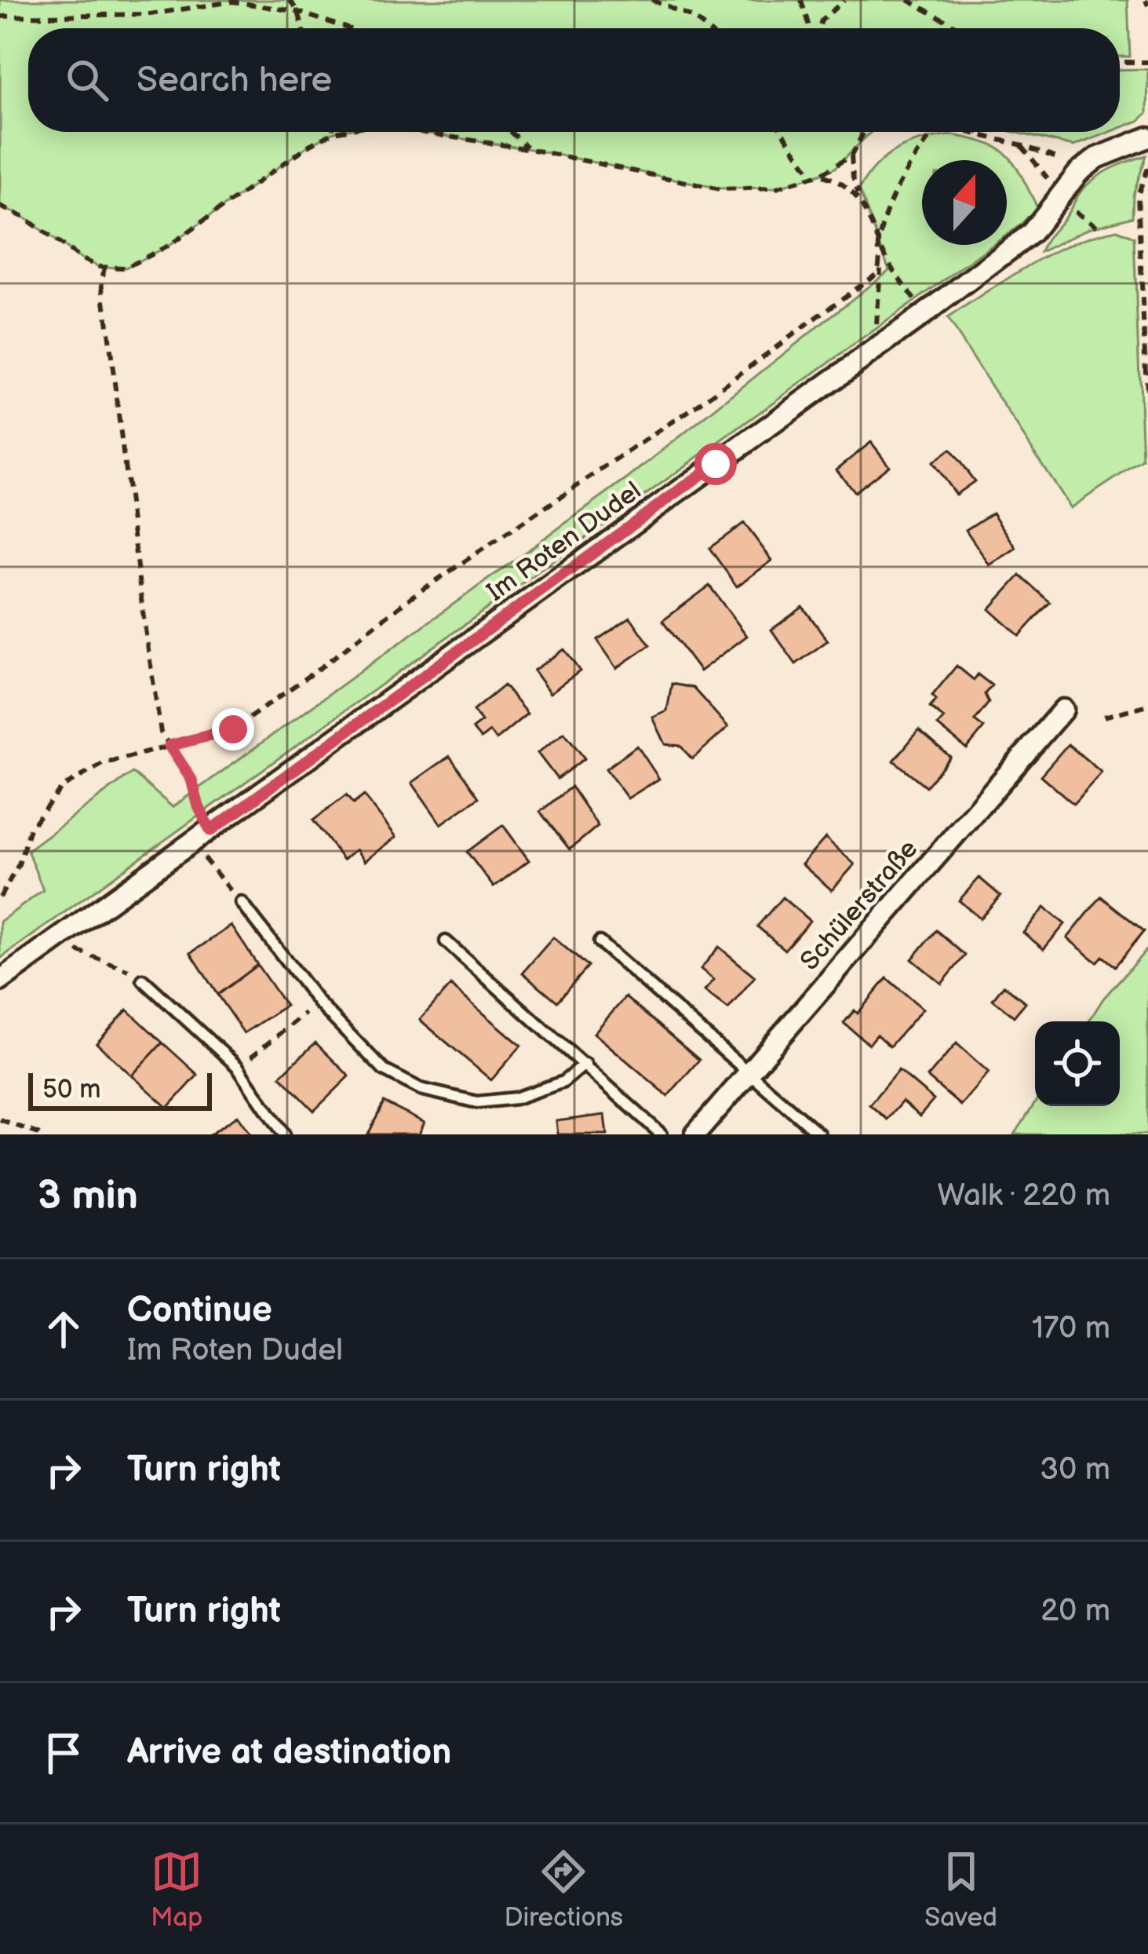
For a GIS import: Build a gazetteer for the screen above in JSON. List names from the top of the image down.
{
  "streets": {
    "street": ["Im Roten Dudel", "Schülerstraße"]
  },
  "scale_bar": "50 m",
  "north": "top",
  "page": {
    "search": "Search here",
    "scale": "50 m",
    "heading": ["3 min", "Walk · 220 m"],
    "list": [
      ["Continue", "Im Roten Dudel", "170 m"],
      ["Turn right", "30 m"],
      ["Turn right", "20 m"],
      "Arrive at destination"
    ],
    "nav": ["Map", "Directions", "Saved"]
  }
}
